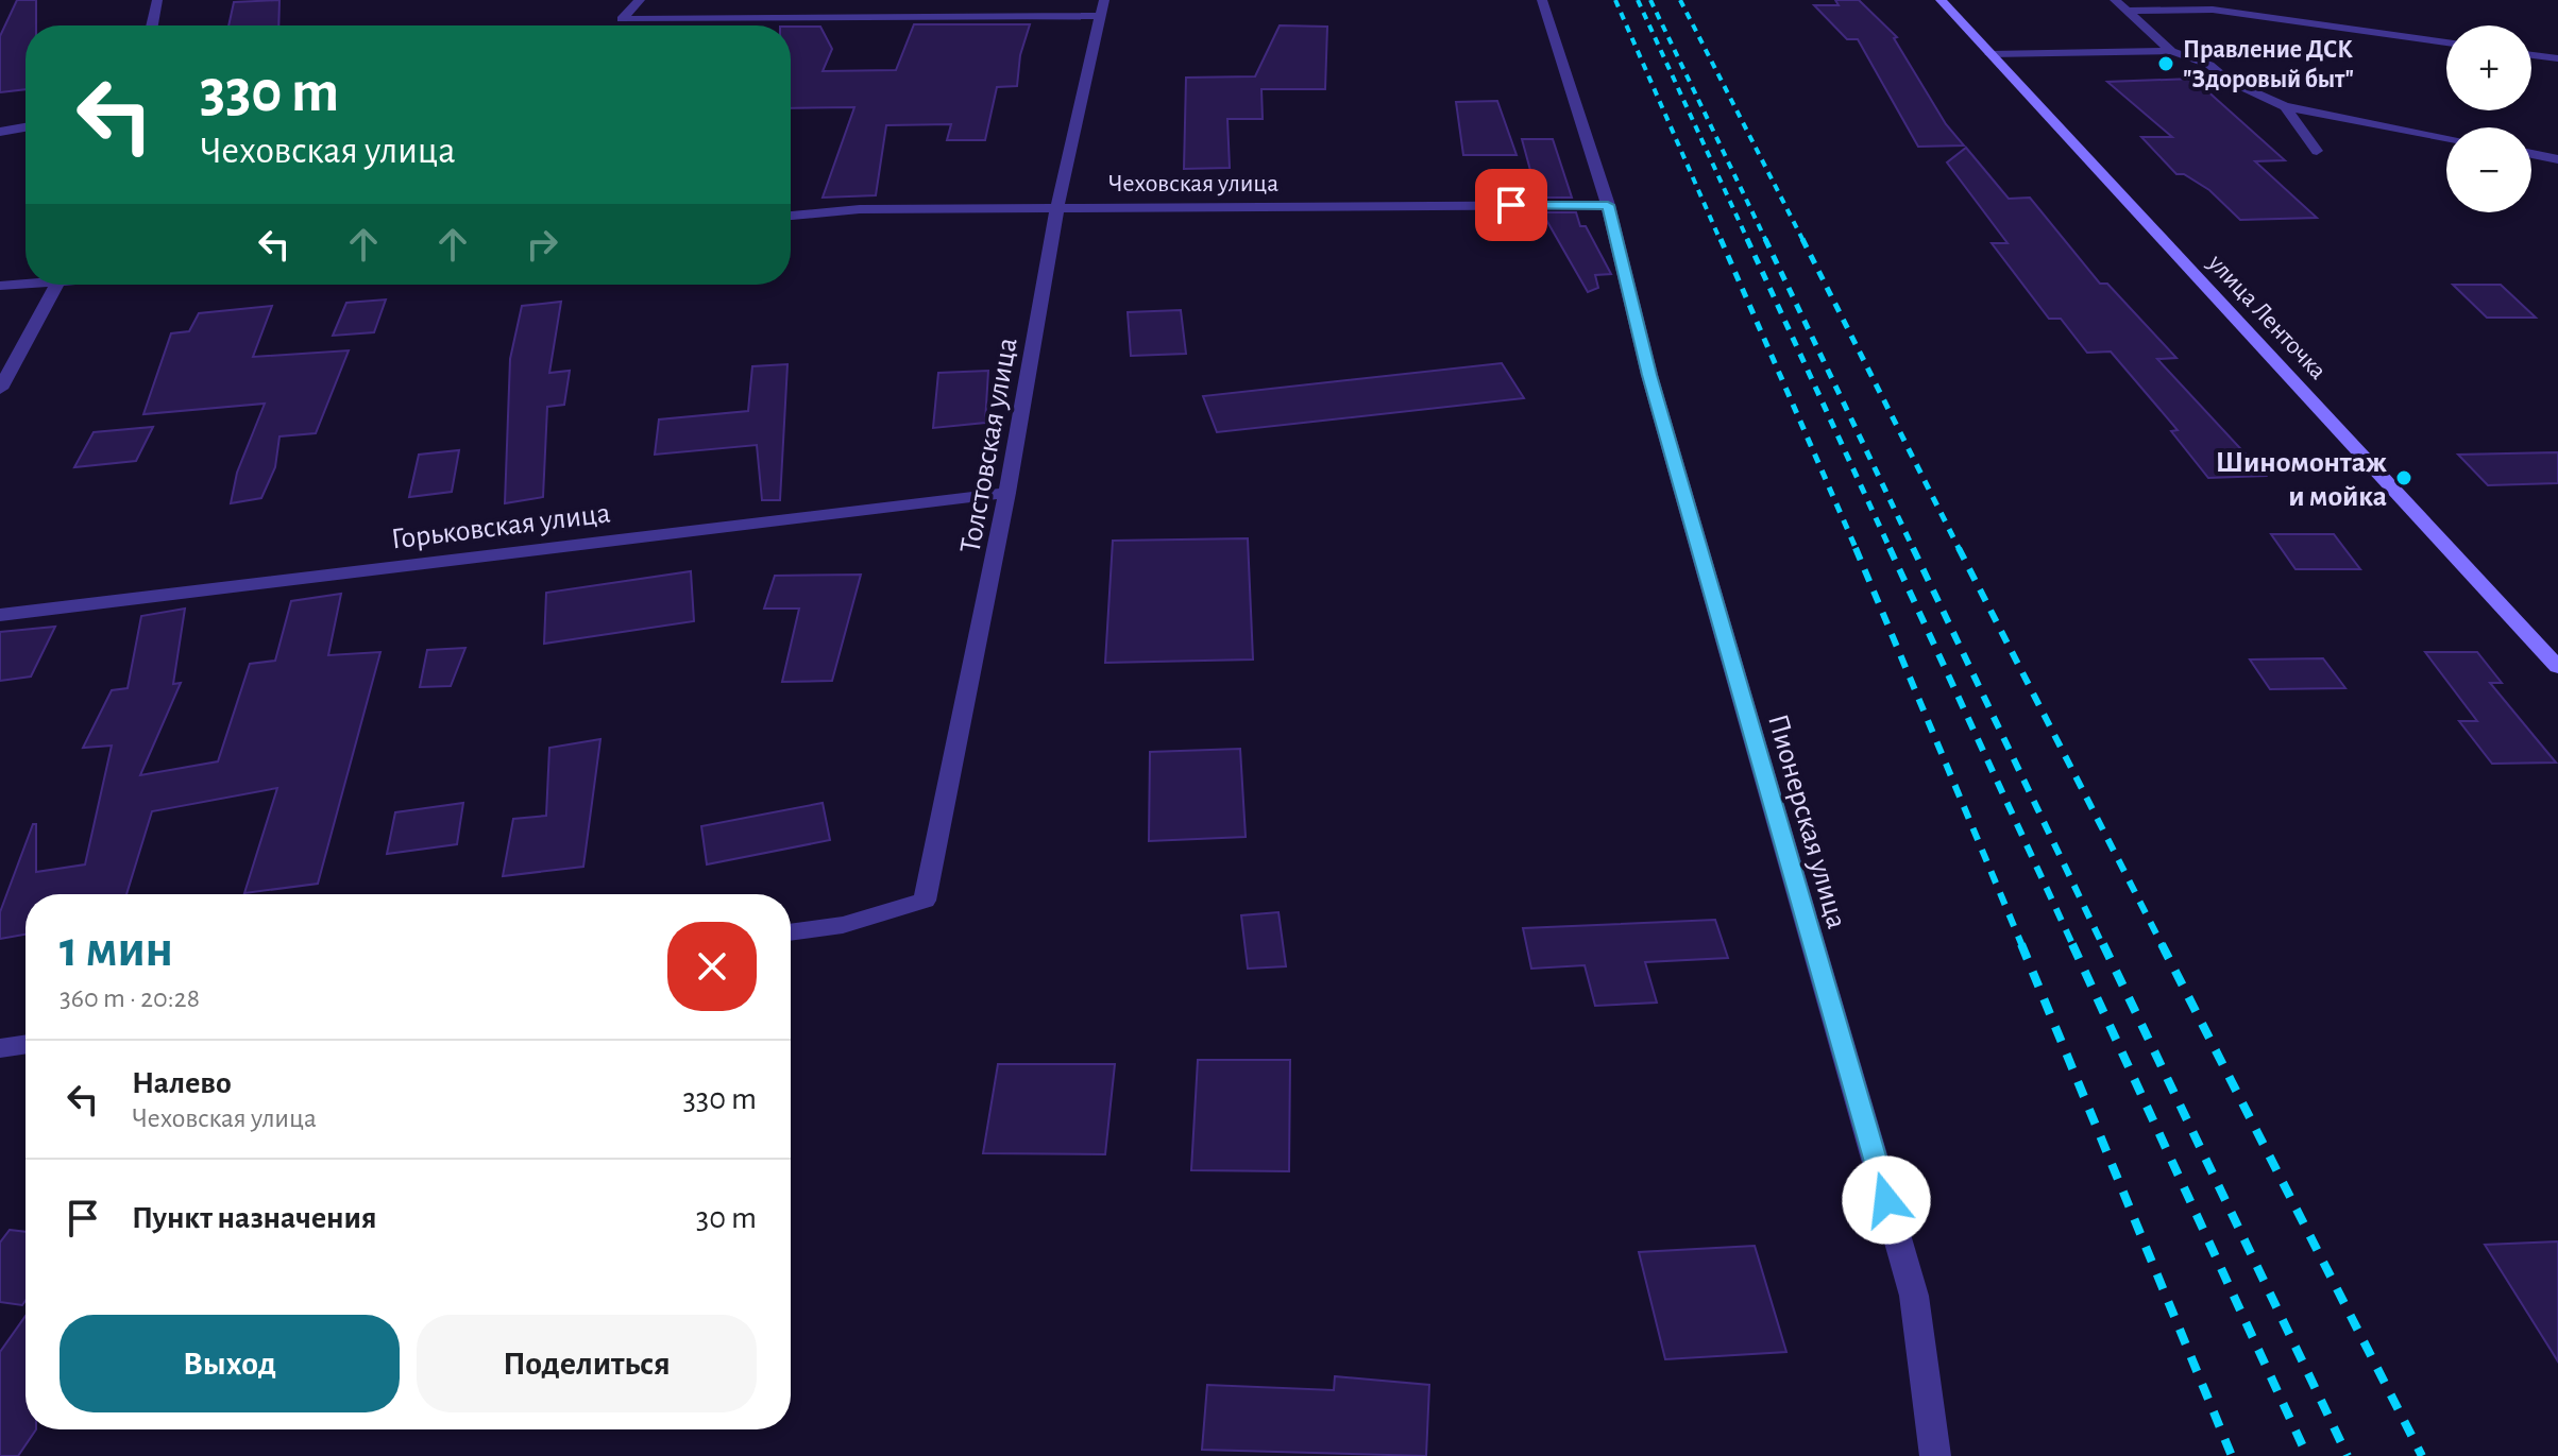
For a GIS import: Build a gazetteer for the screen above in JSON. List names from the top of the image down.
{
  "streets": {
    "main road": ["улица Ленточка"],
    "street": [
      "Чеховская улица",
      "Толстовская улица",
      "Горьковская улица",
      "Пионерская улица"
    ]
  },
  "crossings": [
    ["Чеховская улица", "Толстовская улица"],
    ["Чеховская улица", "Пионерская улица"],
    ["Толстовская улица", "Горьковская улица"]
  ],
  "places": ["Правление ДСК \"Здоровый быт\"", "Шиномонтаж и мойка"],
  "page": {
    "map_buttons": ["+", "−"],
    "turn": ["330 m", "Чеховская улица"],
    "heading": ["1 мин", "360 m · 20:28"],
    "list": [
      {
        "name": "Налево",
        "note": "Чеховская улица",
        "value": "330 m"
      },
      {
        "name": "Пункт назначения",
        "value": "30 m"
      }
    ],
    "buttons": ["Выход", "Поделиться"]
  }
}
